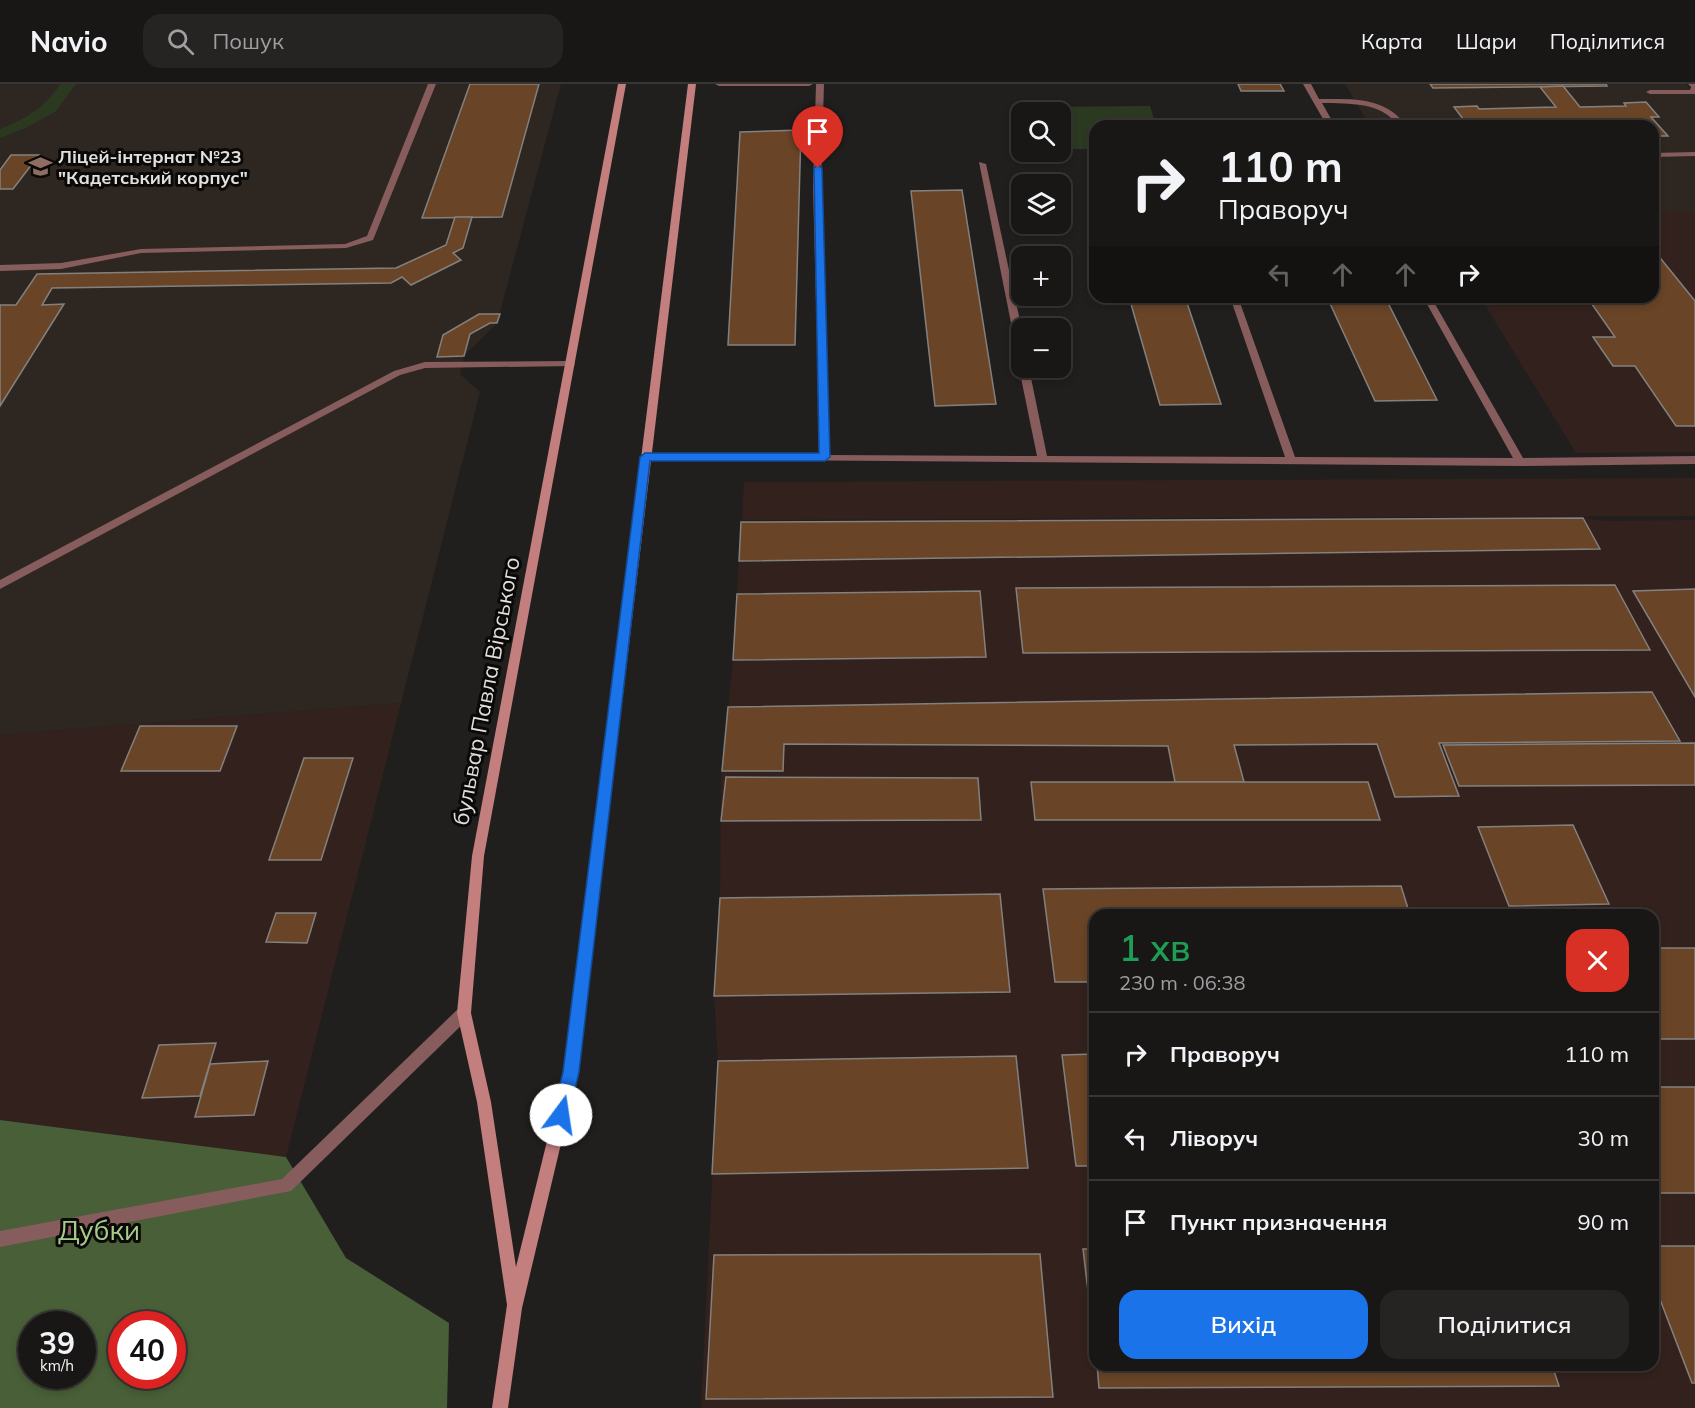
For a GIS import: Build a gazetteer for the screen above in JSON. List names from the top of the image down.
{
  "streets": {
    "street": ["бульвар Павла Вірського"]
  },
  "parks": ["Дубки"],
  "places": {
    "school or university": ["Ліцей-інтернат №23 \"Кадетський корпус\""]
  },
  "page": {
    "header": "Navio",
    "search": "Пошук",
    "nav": ["Карта", "Шари", "Поділитися"],
    "map_buttons": ["+", "−"],
    "turn": ["110 m", "Праворуч"],
    "heading": ["1 хв", "230 m · 06:38"],
    "list": [
      {
        "name": "Праворуч",
        "value": "110 m"
      },
      {
        "name": "Ліворуч",
        "value": "30 m"
      },
      {
        "name": "Пункт призначення",
        "value": "90 m"
      }
    ],
    "buttons": ["Вихід", "Поділитися"],
    "speed": "39 km/h",
    "limit": "40"
  }
}
